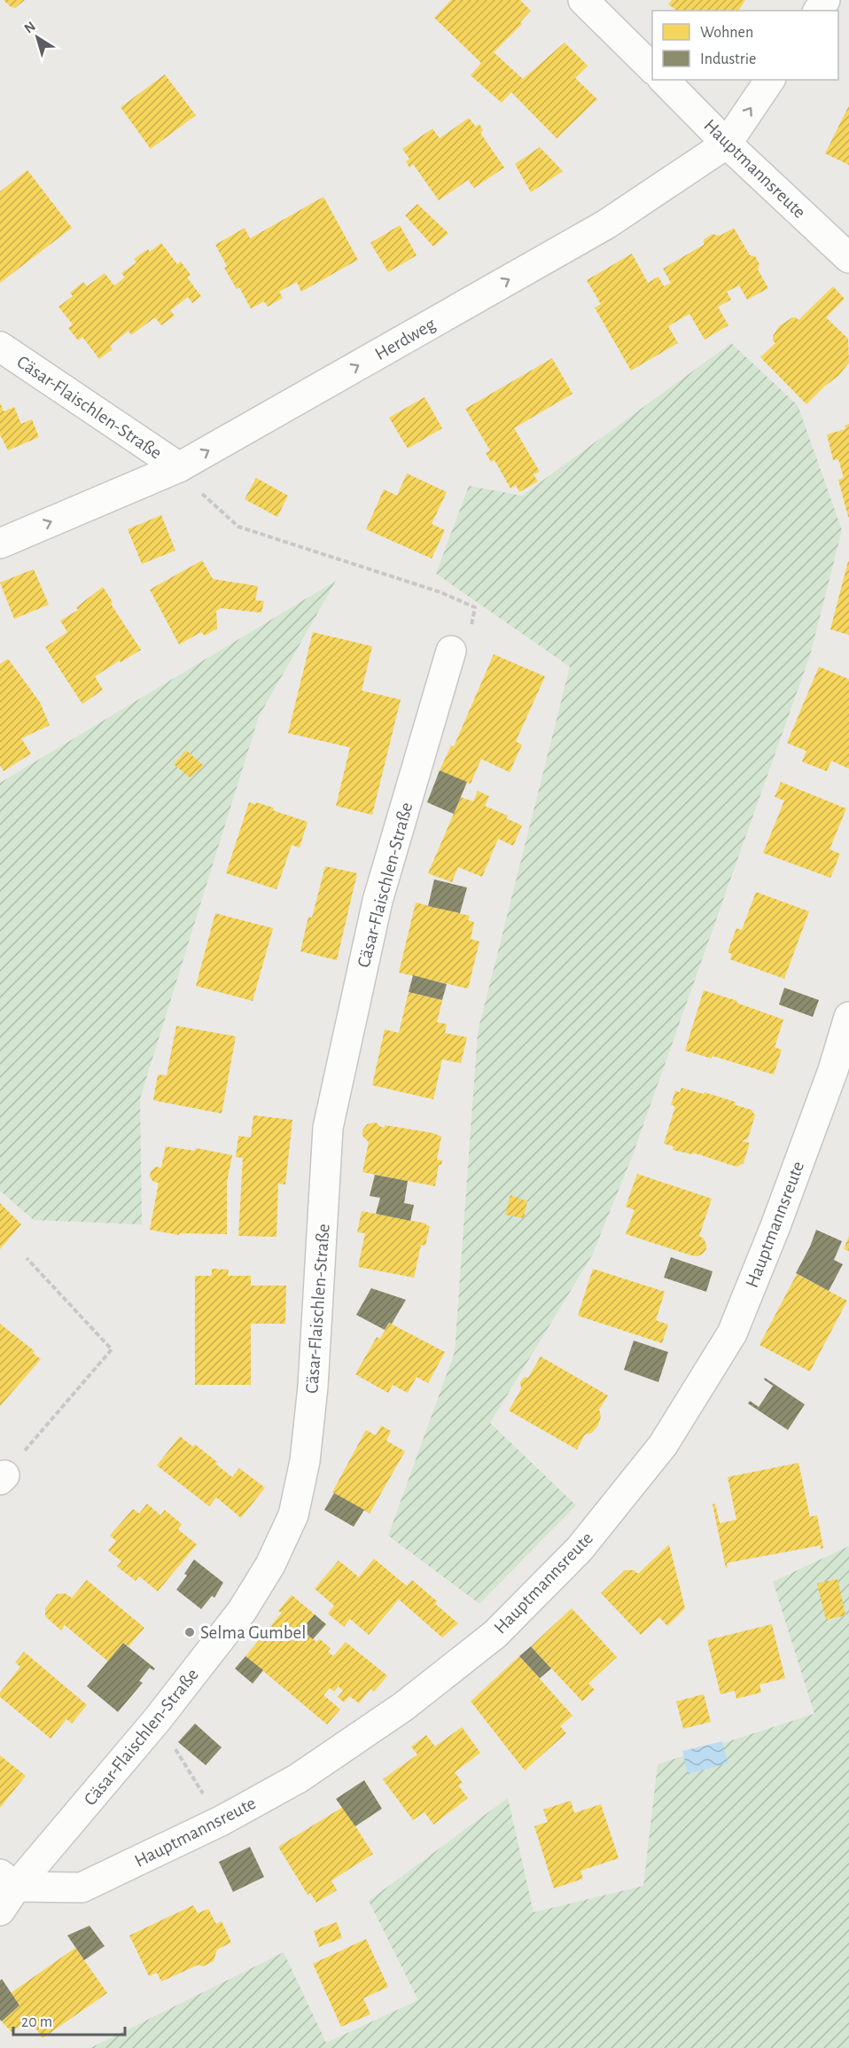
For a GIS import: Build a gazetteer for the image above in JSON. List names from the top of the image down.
{
  "streets": {
    "street": ["Hauptmannsreute", "Herdweg", "Cäsar-Flaischlen-Straße"]
  },
  "crossings": [
    ["Hauptmannsreute", "Herdweg"],
    ["Hauptmannsreute", "Cäsar-Flaischlen-Straße"],
    ["Herdweg", "Cäsar-Flaischlen-Straße"]
  ],
  "one_way": ["Herdweg"],
  "places": ["Selma Gumbel"],
  "legend": ["Wohnen", "Industrie"],
  "scale_bar": "20 m",
  "north": "top left"
}
